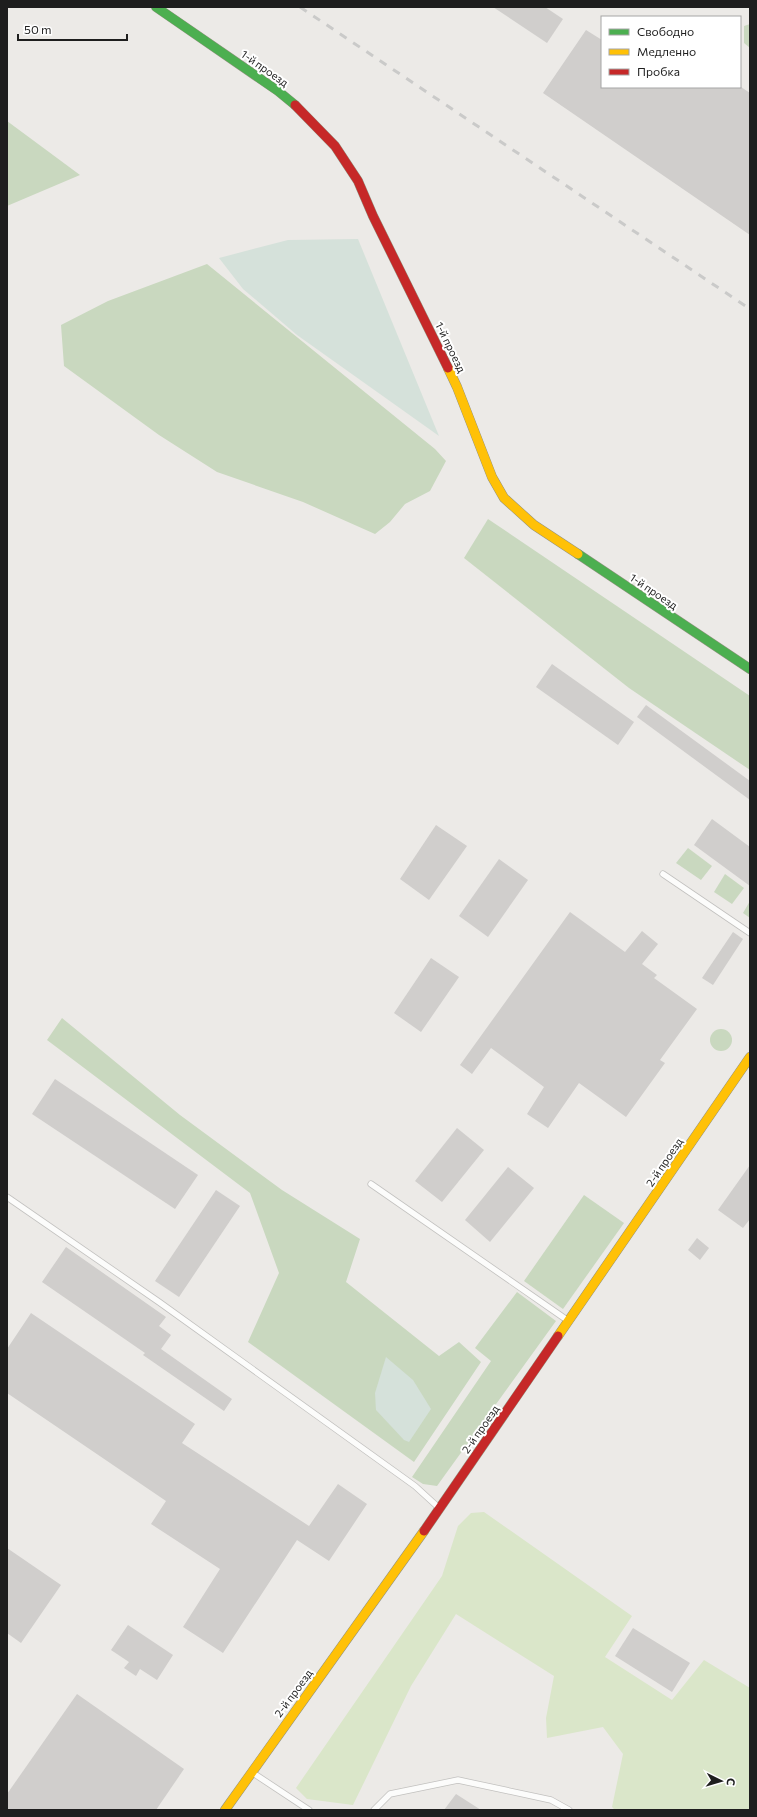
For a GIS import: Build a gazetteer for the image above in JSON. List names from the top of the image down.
{
  "streets": {
    "street": ["1-й проезд", "2-й проезд"]
  },
  "legend": ["Свободно", "Медленно", "Пробка"],
  "scale_bar": "50 m",
  "north": "right"
}
